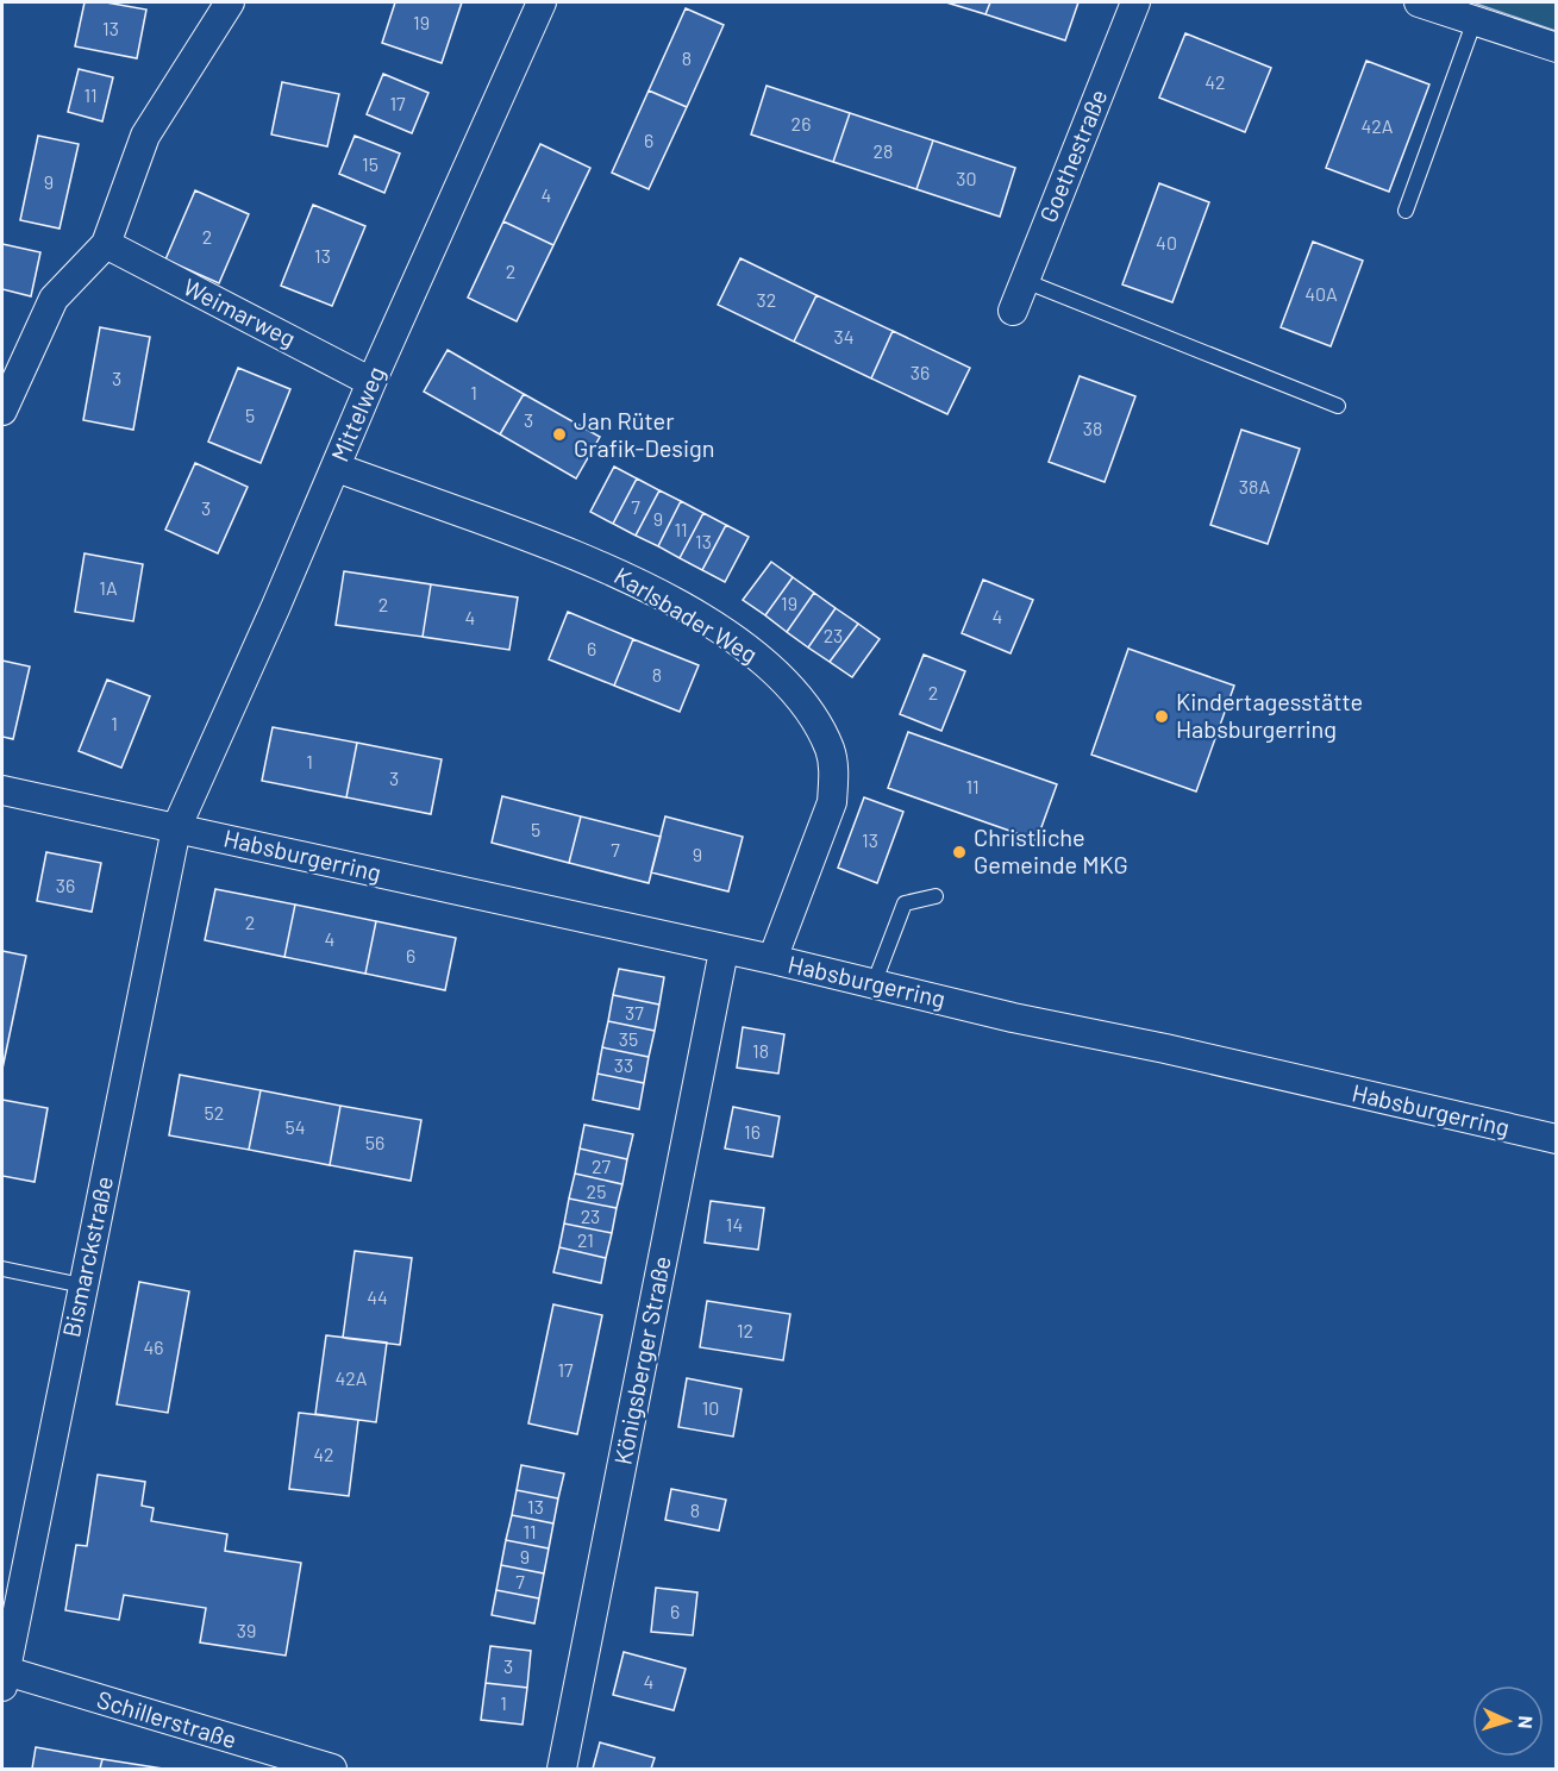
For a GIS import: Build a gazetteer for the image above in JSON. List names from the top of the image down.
{
  "streets": {
    "street": [
      "Goethestraße",
      "Weimarweg",
      "Mittelweg",
      "Karlsbader Weg",
      "Habsburgerring",
      "Bismarckstraße",
      "Königsberger Straße",
      "Schillerstraße"
    ]
  },
  "crossings": [
    ["Weimarweg", "Mittelweg"],
    ["Mittelweg", "Karlsbader Weg"],
    ["Mittelweg", "Habsburgerring"],
    ["Mittelweg", "Bismarckstraße"],
    ["Karlsbader Weg", "Habsburgerring"],
    ["Habsburgerring", "Bismarckstraße"],
    ["Habsburgerring", "Königsberger Straße"],
    ["Bismarckstraße", "Schillerstraße"]
  ],
  "places": ["Jan Rüter Grafik-Design", "Kindertagesstätte Habsburgerring", "Christliche Gemeinde MKG"],
  "house_numbers": [
    "19",
    "13",
    "8",
    "42",
    "11",
    "17",
    "26",
    "42A",
    "6",
    "28",
    "15",
    "30",
    "9",
    "4",
    "2",
    "40",
    "13",
    "2",
    "40A",
    "32",
    "34",
    "36",
    "3",
    "1",
    "5",
    "3",
    "38",
    "38A",
    "7",
    "3",
    "9",
    "11",
    "13",
    "1A",
    "19",
    "2",
    "4",
    "4",
    "23",
    "6",
    "8",
    "2",
    "1",
    "1",
    "3",
    "11",
    "5",
    "13",
    "7",
    "9",
    "36",
    "2",
    "4",
    "6",
    "37",
    "35",
    "18",
    "33",
    "52",
    "54",
    "16",
    "56",
    "27",
    "25",
    "23",
    "14",
    "21",
    "44",
    "12",
    "46",
    "17",
    "42A",
    "10",
    "42",
    "13",
    "8",
    "11",
    "9",
    "7",
    "6",
    "39",
    "3",
    "4",
    "1"
  ],
  "north": "right"
}
